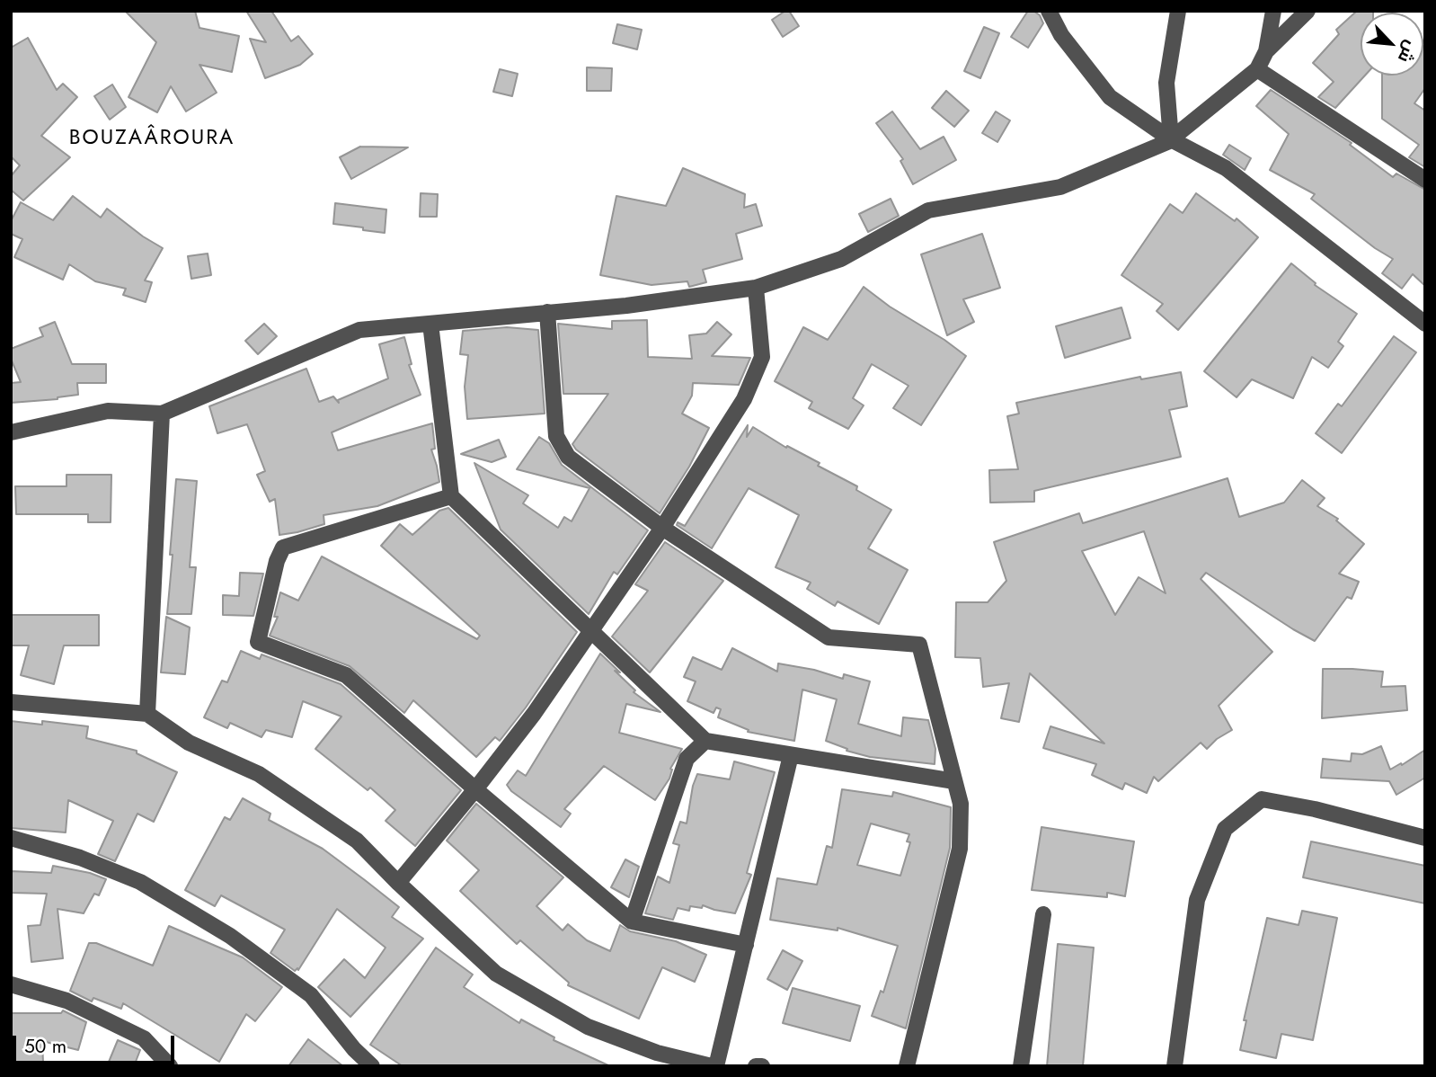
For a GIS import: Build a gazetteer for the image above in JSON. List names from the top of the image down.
{
  "districts": ["BOUZAÂROURA"],
  "scale_bar": "50 m",
  "north": "bottom right"
}
